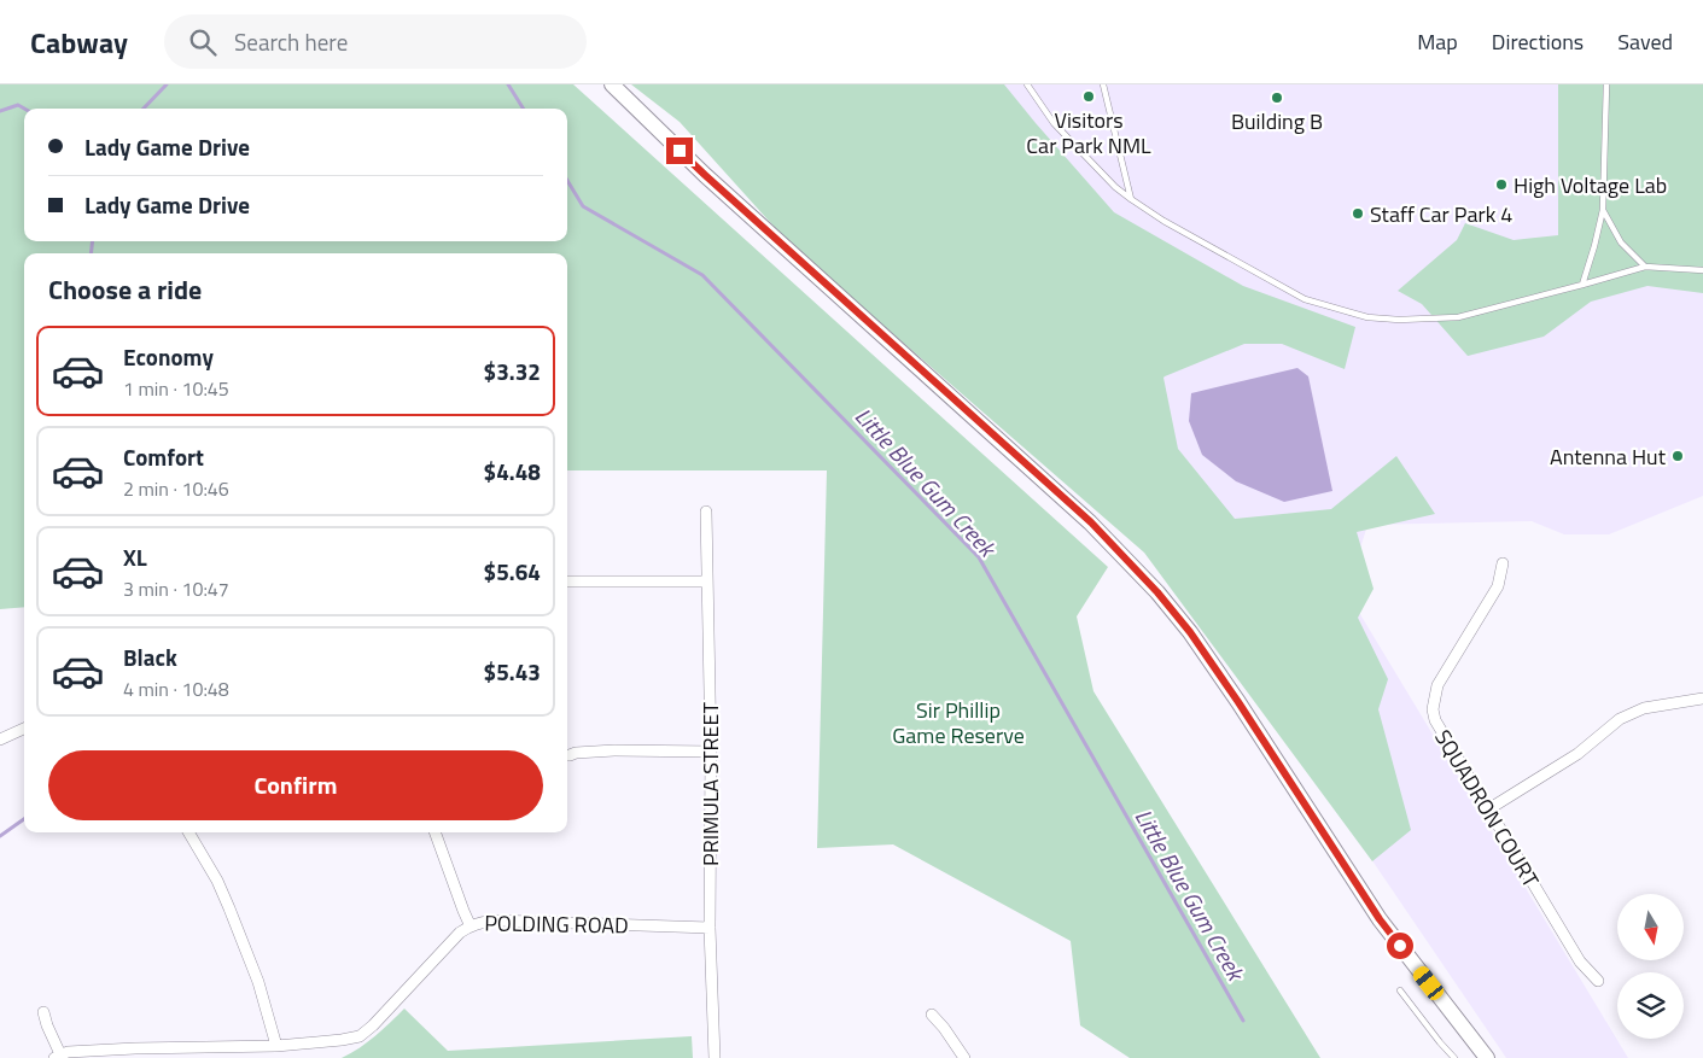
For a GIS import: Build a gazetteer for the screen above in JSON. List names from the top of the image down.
{
  "streets": {
    "street": ["PRIMULA STREET", "SQUADRON COURT", "POLDING ROAD"]
  },
  "crossings": [
    ["PRIMULA STREET", "POLDING ROAD"]
  ],
  "water": ["Little Blue Gum Creek"],
  "parks": ["Sir Phillip Game Reserve"],
  "places": [
    "Visitors Car Park NML",
    "Building B",
    "High Voltage Lab",
    "Staff Car Park 4",
    "Antenna Hut"
  ],
  "north": "bottom",
  "page": {
    "header": "Cabway",
    "search": "Search here",
    "nav": ["Map", "Directions", "Saved"],
    "banner": ["Lady Game Drive", "Lady Game Drive"],
    "heading": "Choose a ride",
    "list": [
      {
        "name": "Economy",
        "note": "1 min · 10:45",
        "value": "$3.32"
      },
      {
        "name": "Comfort",
        "note": "2 min · 10:46",
        "value": "$4.48"
      },
      {
        "name": "XL",
        "note": "3 min · 10:47",
        "value": "$5.64"
      },
      {
        "name": "Black",
        "note": "4 min · 10:48",
        "value": "$5.43"
      }
    ],
    "buttons": "Confirm"
  }
}
